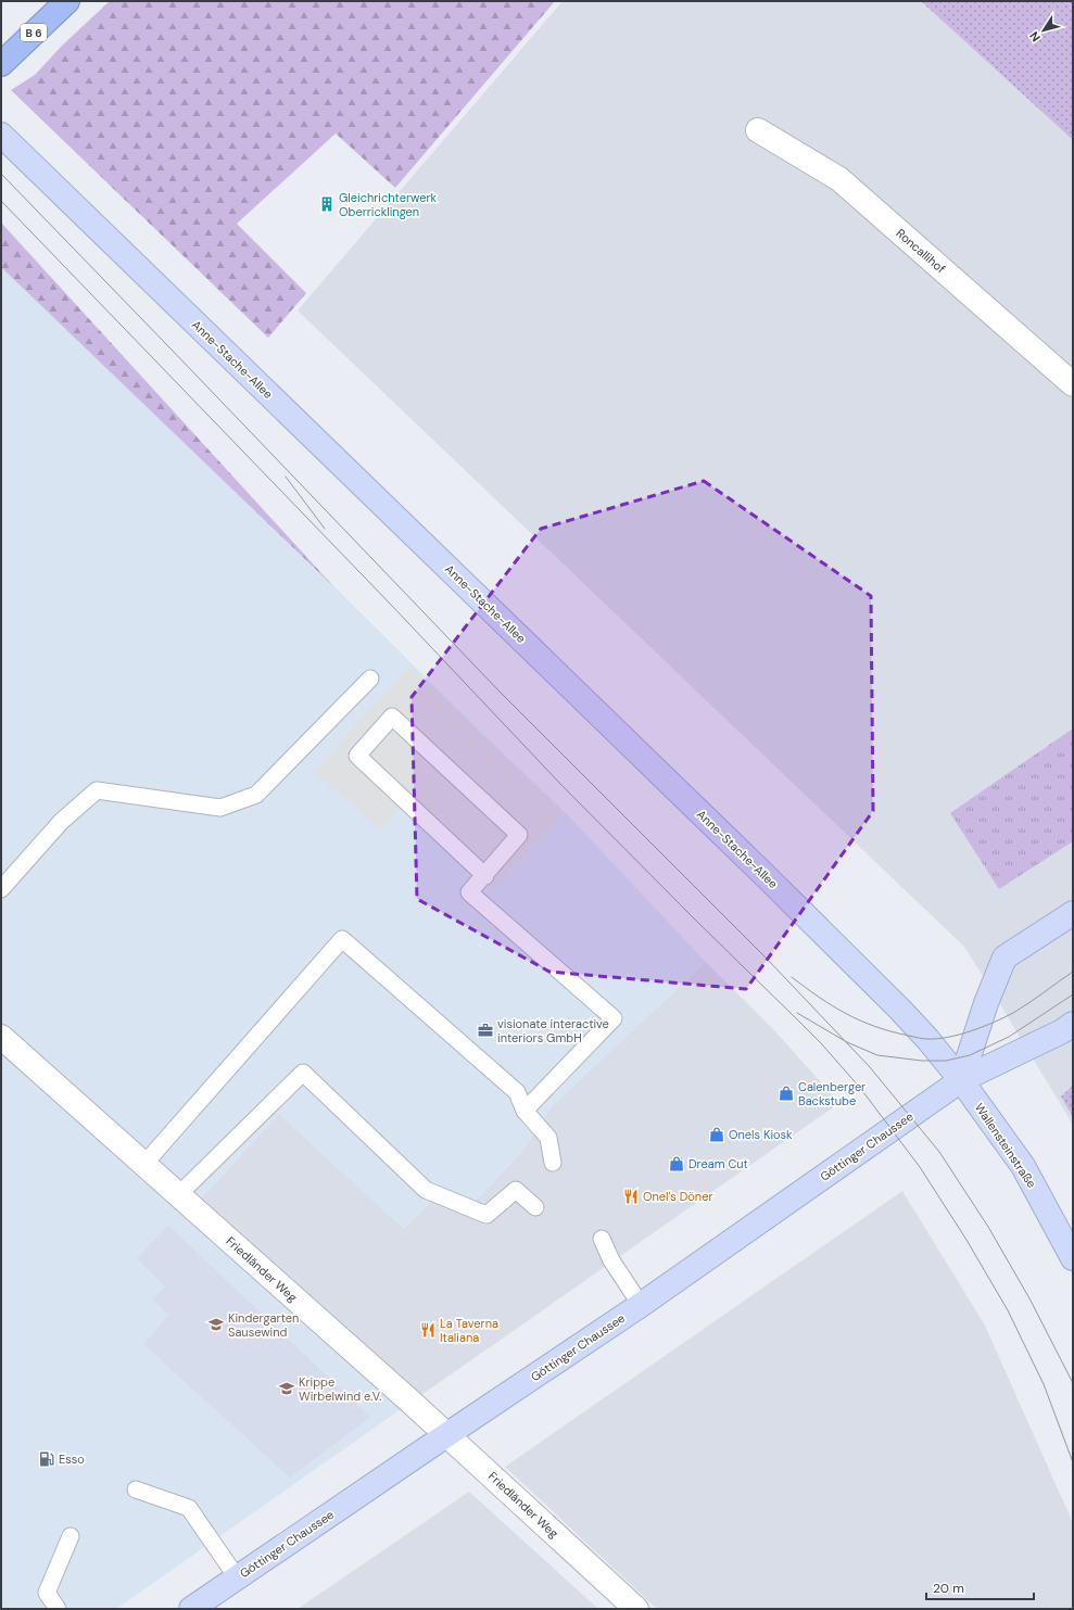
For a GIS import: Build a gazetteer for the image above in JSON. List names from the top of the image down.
{
  "streets": {
    "main road": ["B 6"],
    "street": [
      "Roncallihof",
      "Anne-Stache-Allee",
      "Wallensteinstraße",
      "Göttinger Chaussee",
      "Friedländer Weg"
    ]
  },
  "crossings": [
    ["Anne-Stache-Allee", "Wallensteinstraße"],
    ["Anne-Stache-Allee", "Göttinger Chaussee"],
    ["Wallensteinstraße", "Göttinger Chaussee"],
    ["Göttinger Chaussee", "Friedländer Weg"]
  ],
  "places": {
    "building": ["Gleichrichterwerk Oberricklingen"],
    "office": ["visionate interactive interiors GmbH"],
    "shop": ["Calenberger Backstube", "Onels Kiosk", "Dream Cut"],
    "restaurant": ["Onel's Döner", "La Taverna Italiana"],
    "school or university": ["Kindergarten Sausewind", "Krippe Wirbelwind e.V."],
    "fuel station": ["Esso"]
  },
  "scale_bar": "20 m",
  "north": "bottom left"
}
